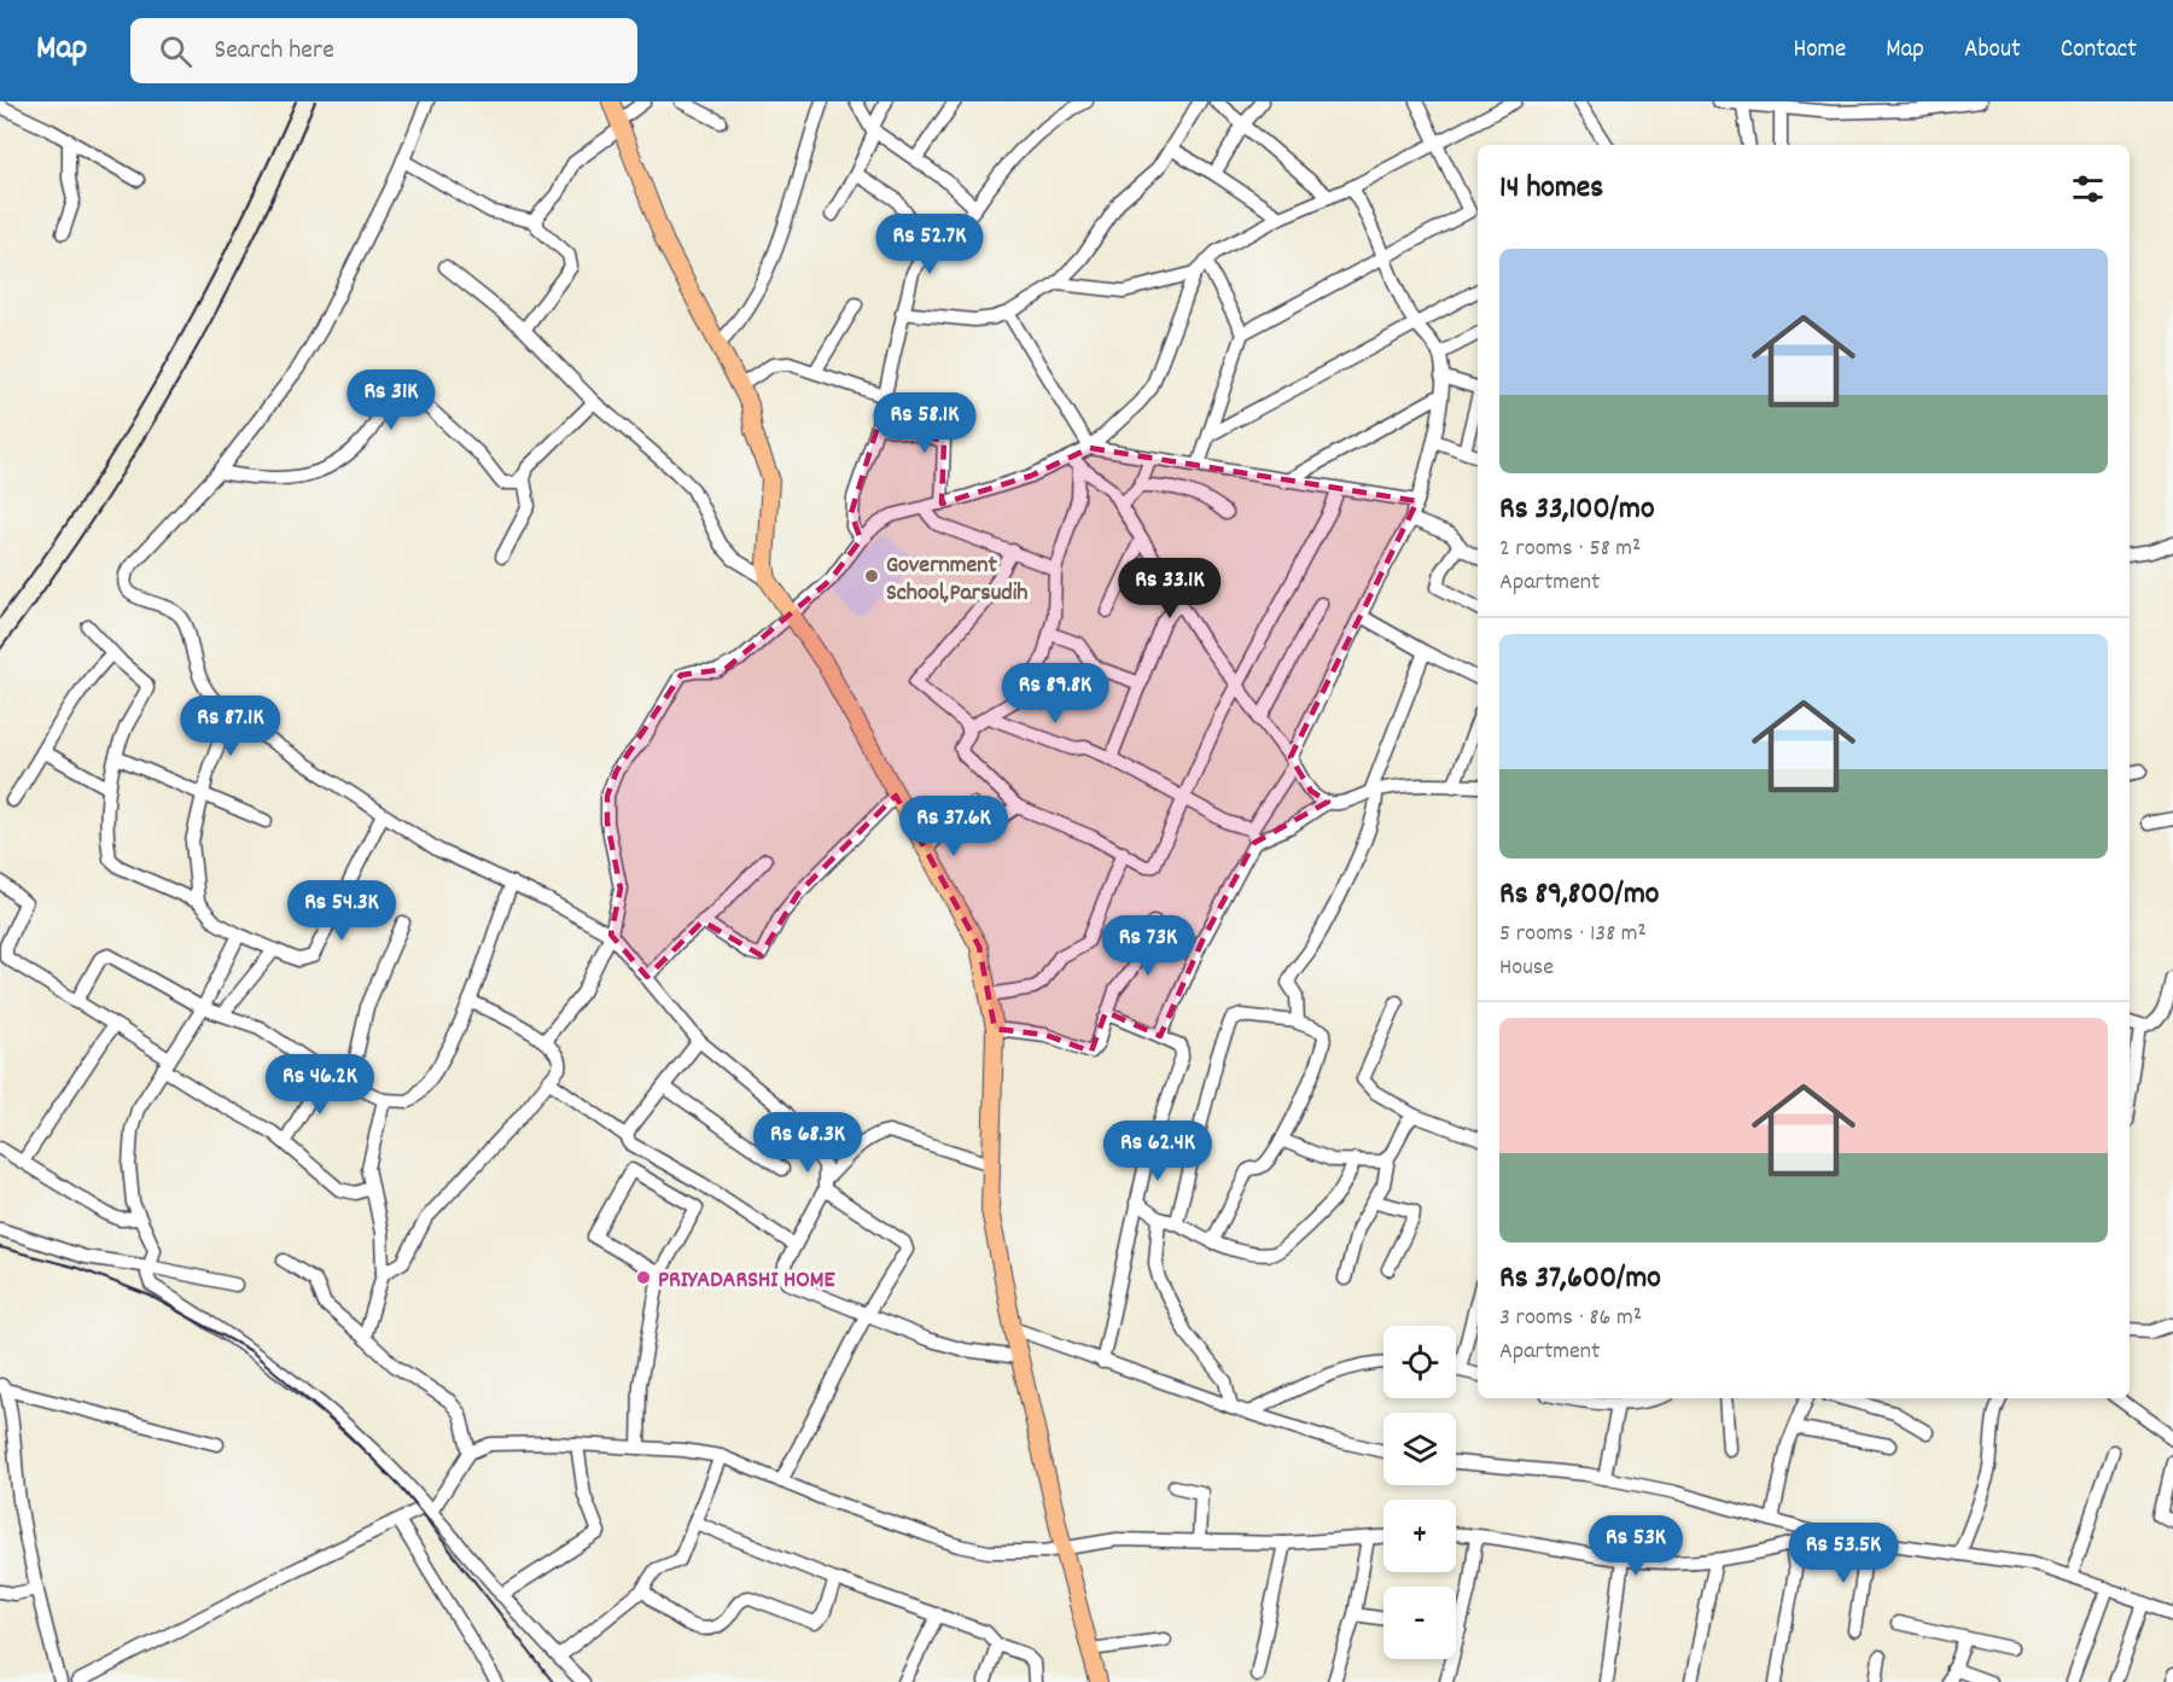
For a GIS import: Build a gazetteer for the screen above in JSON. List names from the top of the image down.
{
  "places": ["Government School,Parsudih", "PRIYADARSHI HOME"],
  "page": {
    "header": "Map",
    "search": "Search here",
    "nav": [
      "Home",
      "Map",
      "About",
      "Contact"
    ],
    "heading": "14 homes",
    "price": [
      "Rs 52.7K",
      "Rs 31K",
      "Rs 58.1K",
      "Rs 33.1K",
      "Rs 89.8K",
      "Rs 87.1K",
      "Rs 37.6K",
      "Rs 54.3K",
      "Rs 73K",
      "Rs 46.2K",
      "Rs 68.3K",
      "Rs 62.4K",
      "Rs 53K",
      "Rs 53.5K"
    ],
    "list": [
      {
        "name": "Rs 33,100/mo",
        "note": "2 rooms · 58 m² · Apartment"
      },
      {
        "name": "Rs 89,800/mo",
        "note": "5 rooms · 138 m² · House"
      },
      {
        "name": "Rs 37,600/mo",
        "note": "3 rooms · 86 m² · Apartment"
      }
    ],
    "map_buttons": ["+", "−"]
  }
}
